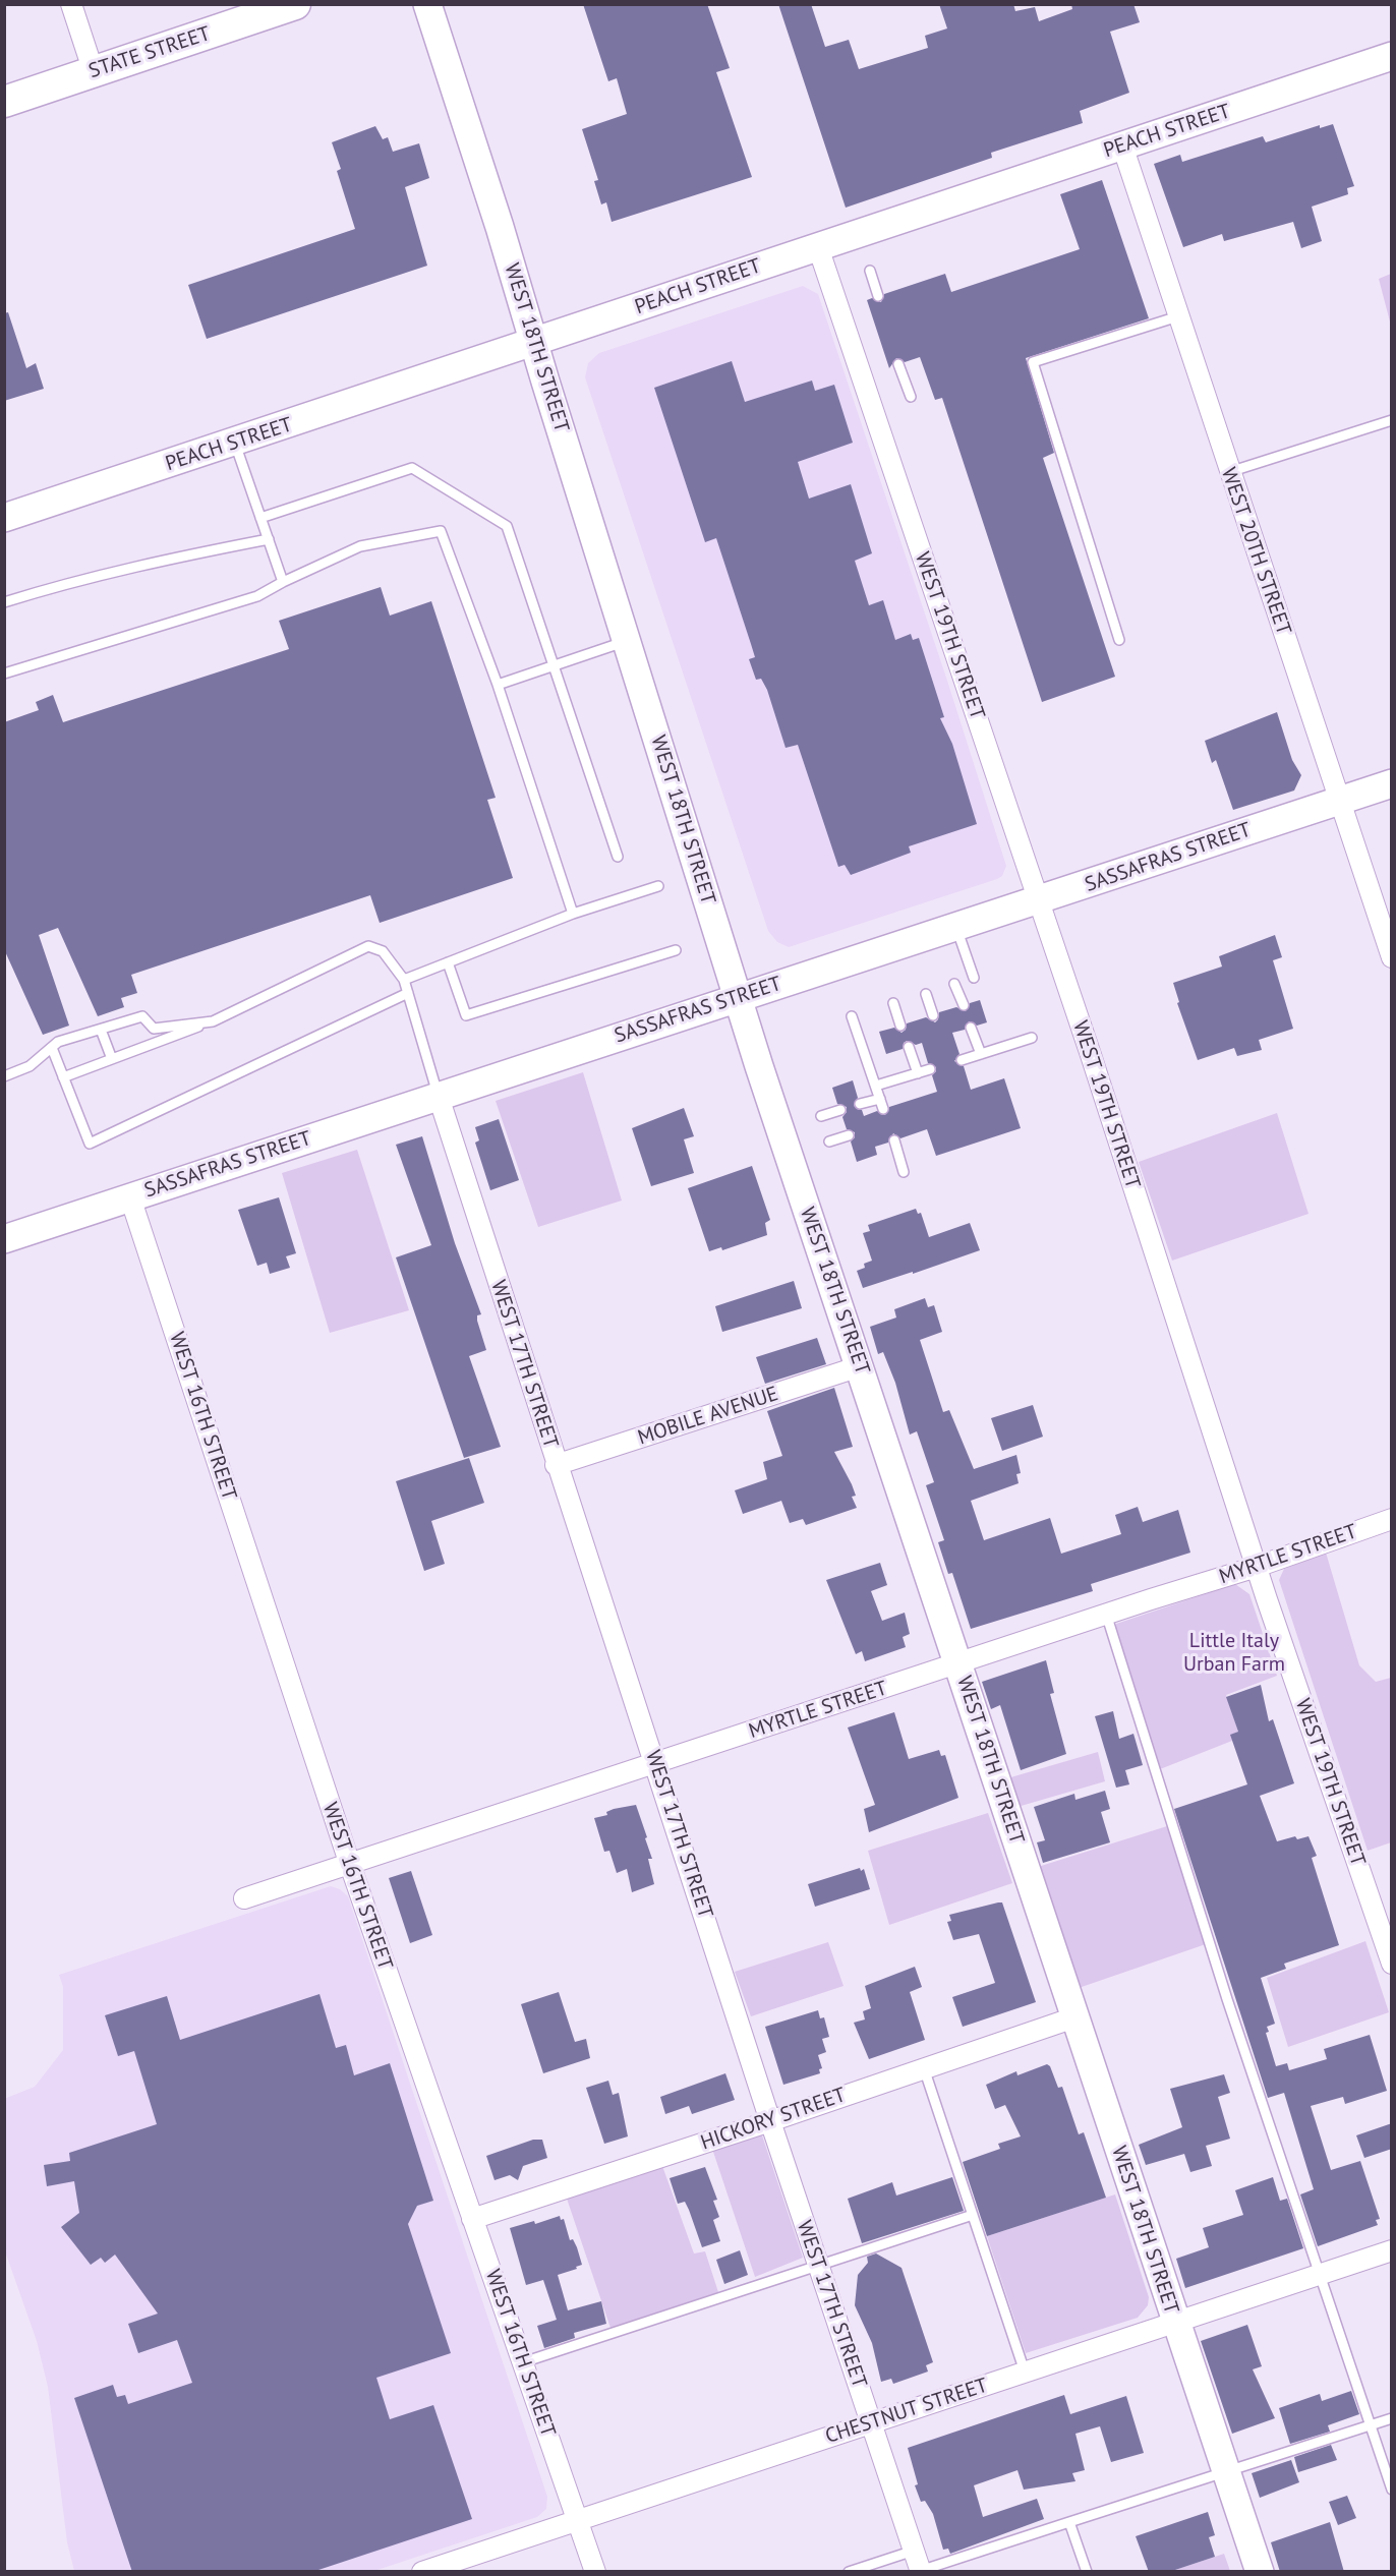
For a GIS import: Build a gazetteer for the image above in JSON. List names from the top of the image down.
{
  "streets": {
    "main road": [
      "STATE STREET",
      "PEACH STREET",
      "WEST 18TH STREET",
      "SASSAFRAS STREET"
    ],
    "street": [
      "WEST 20TH STREET",
      "WEST 19TH STREET",
      "WEST 17TH STREET",
      "WEST 16TH STREET",
      "MOBILE AVENUE",
      "MYRTLE STREET",
      "HICKORY STREET",
      "CHESTNUT STREET"
    ]
  },
  "crossings": [
    ["PEACH STREET", "WEST 18TH STREET"],
    ["PEACH STREET", "WEST 20TH STREET"],
    ["PEACH STREET", "WEST 19TH STREET"],
    ["WEST 18TH STREET", "SASSAFRAS STREET"],
    ["WEST 18TH STREET", "MOBILE AVENUE"],
    ["WEST 18TH STREET", "MYRTLE STREET"],
    ["WEST 18TH STREET", "HICKORY STREET"],
    ["WEST 18TH STREET", "CHESTNUT STREET"],
    ["WEST 20TH STREET", "SASSAFRAS STREET"],
    ["WEST 19TH STREET", "SASSAFRAS STREET"],
    ["WEST 19TH STREET", "MYRTLE STREET"],
    ["SASSAFRAS STREET", "WEST 17TH STREET"],
    ["SASSAFRAS STREET", "WEST 16TH STREET"],
    ["WEST 17TH STREET", "MOBILE AVENUE"],
    ["WEST 17TH STREET", "MYRTLE STREET"],
    ["WEST 17TH STREET", "HICKORY STREET"],
    ["WEST 17TH STREET", "CHESTNUT STREET"],
    ["WEST 16TH STREET", "MYRTLE STREET"],
    ["WEST 16TH STREET", "HICKORY STREET"],
    ["WEST 16TH STREET", "CHESTNUT STREET"]
  ],
  "parks": ["Little Italy Urban Farm"]
}
